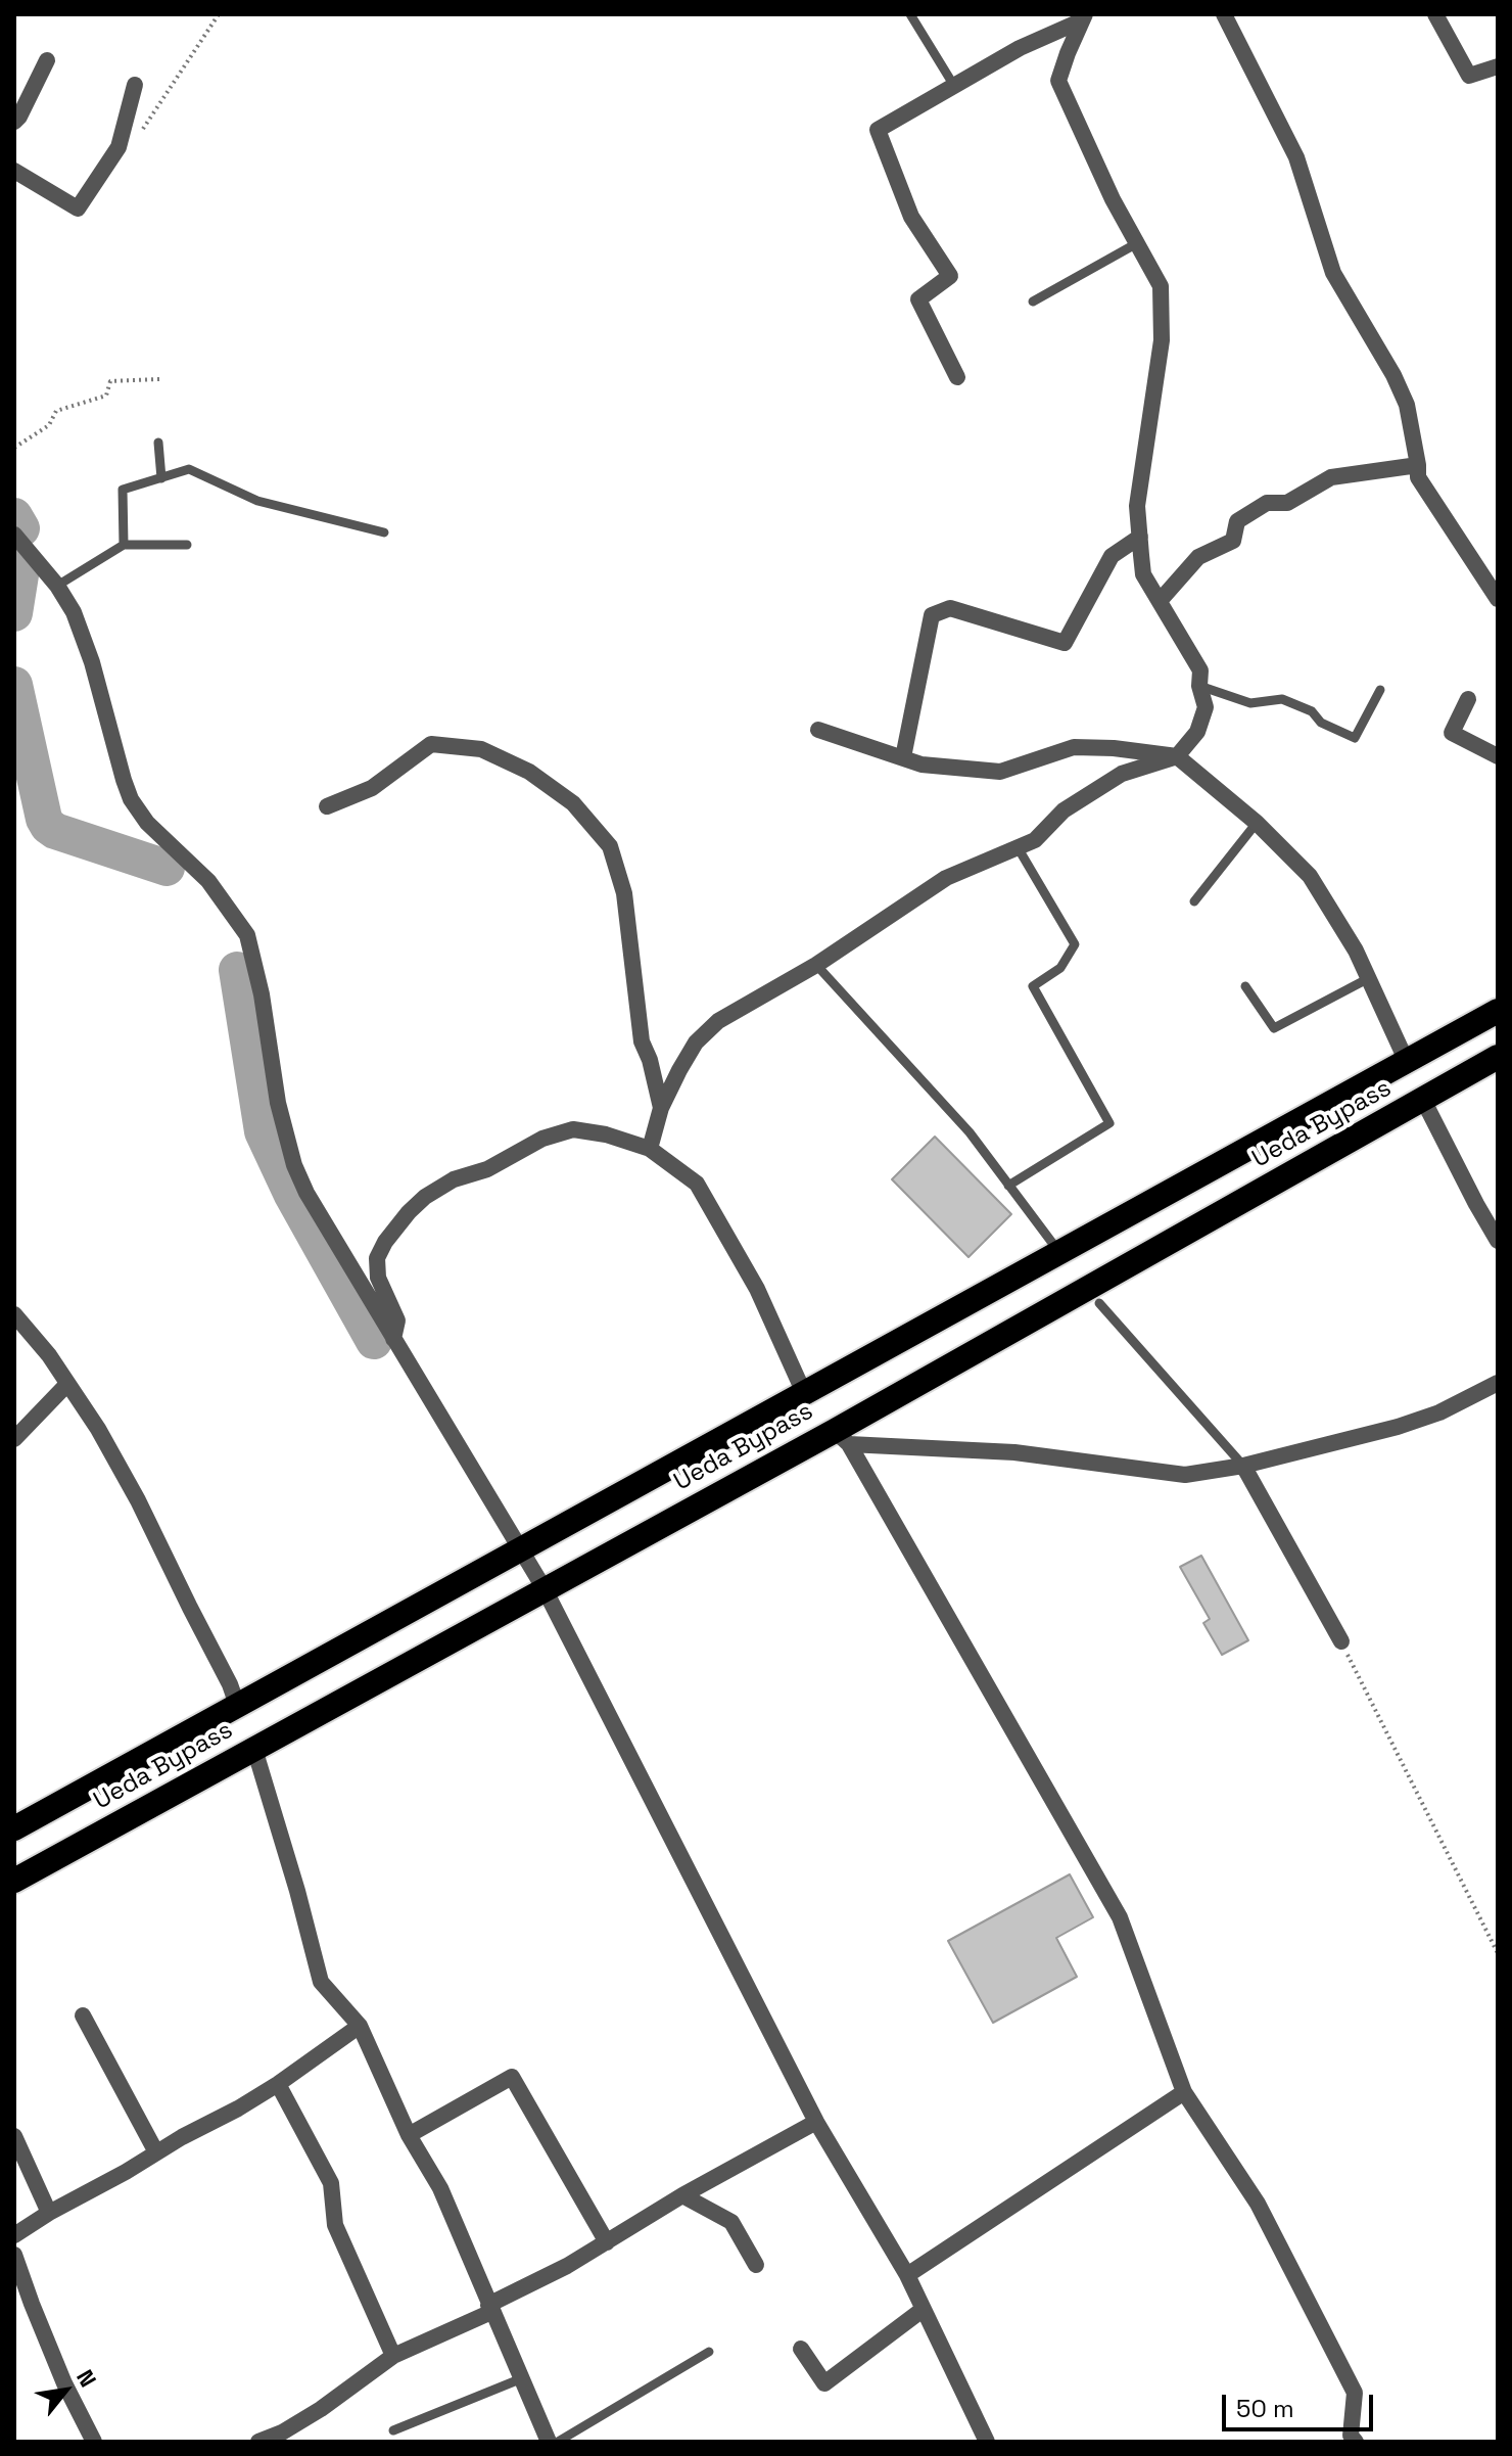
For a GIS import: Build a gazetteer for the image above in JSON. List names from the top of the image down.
{
  "streets": {
    "highway": ["Ueda Bypass"]
  },
  "scale_bar": "50 m",
  "north": "top right"
}
